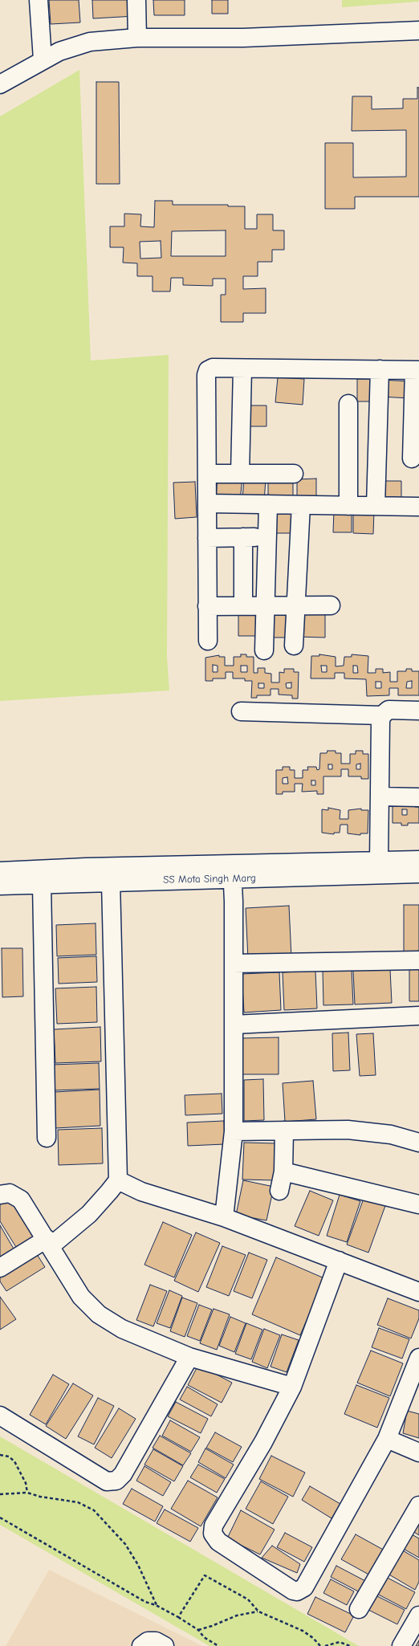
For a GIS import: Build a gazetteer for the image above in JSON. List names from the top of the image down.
{
  "streets": {
    "street": ["SS Mota Singh Marg"]
  }
}
